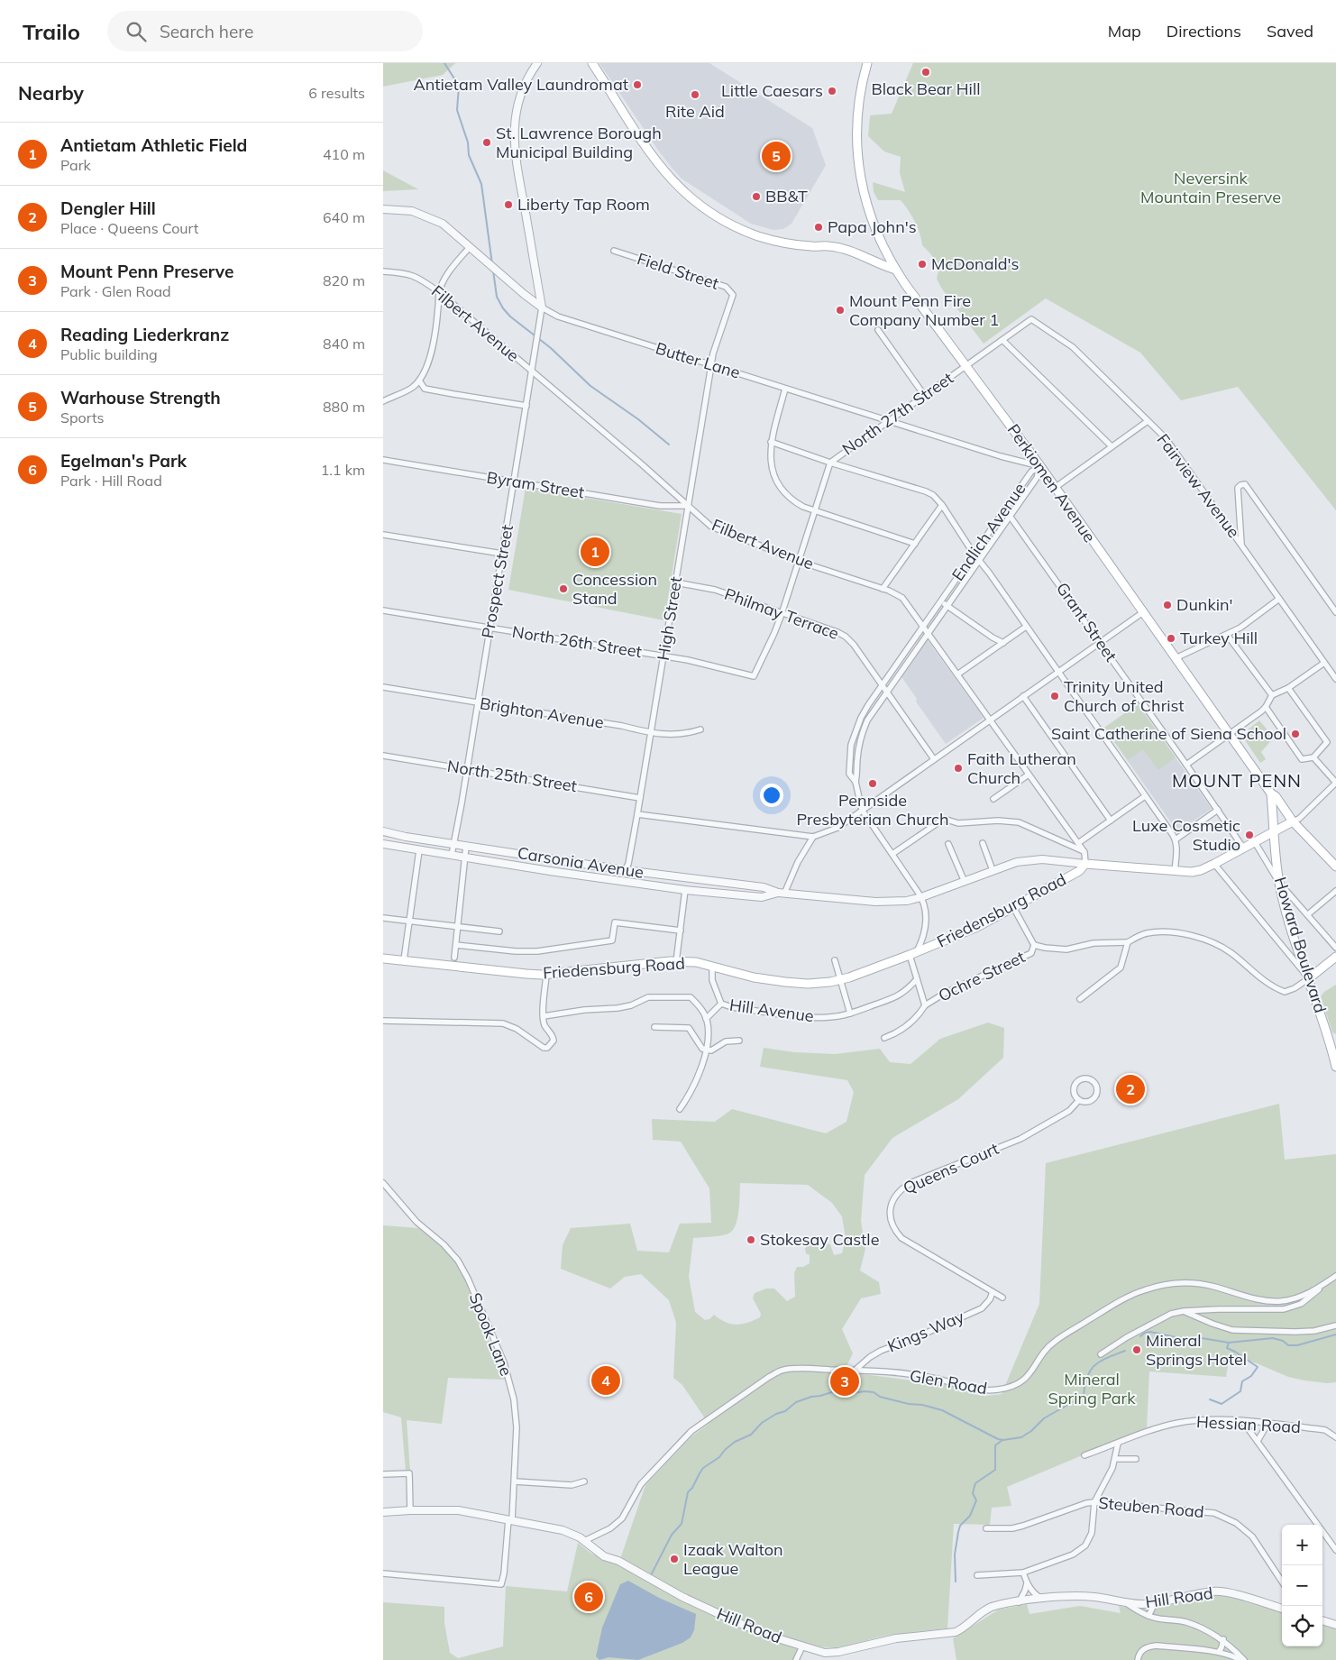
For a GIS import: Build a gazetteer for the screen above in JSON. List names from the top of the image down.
{
  "streets": {
    "main road": ["Perkiomen Avenue", "Friedensburg Road", "Howard Boulevard"],
    "street": [
      "Field Street",
      "Filbert Avenue",
      "Butter Lane",
      "North 27th Street",
      "Byram Street",
      "Fairview Avenue",
      "Endlich Avenue",
      "Prospect Street",
      "Philmay Terrace",
      "High Street",
      "Grant Street",
      "North 26th Street",
      "Brighton Avenue",
      "North 25th Street",
      "Carsonia Avenue",
      "Ochre Street",
      "Hill Avenue",
      "Queens Court",
      "Kings Way",
      "Spook Lane",
      "Glen Road",
      "Hessian Road",
      "Steuben Road",
      "Hill Road"
    ]
  },
  "crossings": [
    ["Field Street", "High Street"],
    ["Filbert Avenue", "Byram Street"],
    ["Filbert Avenue", "Endlich Avenue"],
    ["Filbert Avenue", "Prospect Street"],
    ["Filbert Avenue", "High Street"],
    ["Butter Lane", "North 27th Street"],
    ["Butter Lane", "Perkiomen Avenue"],
    ["Butter Lane", "Endlich Avenue"],
    ["Butter Lane", "Prospect Street"],
    ["Butter Lane", "High Street"],
    ["North 27th Street", "Perkiomen Avenue"],
    ["North 27th Street", "Fairview Avenue"],
    ["Perkiomen Avenue", "Endlich Avenue"],
    ["Perkiomen Avenue", "Howard Boulevard"],
    ["Byram Street", "Prospect Street"],
    ["Byram Street", "High Street"],
    ["Endlich Avenue", "Philmay Terrace"],
    ["Endlich Avenue", "Grant Street"],
    ["Endlich Avenue", "Carsonia Avenue"],
    ["Endlich Avenue", "Friedensburg Road"],
    ["Prospect Street", "North 26th Street"],
    ["Prospect Street", "Brighton Avenue"],
    ["Prospect Street", "North 25th Street"],
    ["Prospect Street", "Carsonia Avenue"],
    ["Philmay Terrace", "High Street"],
    ["Philmay Terrace", "North 26th Street"],
    ["High Street", "North 26th Street"],
    ["High Street", "Brighton Avenue"],
    ["High Street", "North 25th Street"],
    ["High Street", "Carsonia Avenue"],
    ["Carsonia Avenue", "Friedensburg Road"],
    ["Queens Court", "Kings Way"],
    ["Kings Way", "Glen Road"],
    ["Spook Lane", "Hill Road"],
    ["Glen Road", "Hill Road"]
  ],
  "districts": ["MOUNT PENN"],
  "parks": ["Neversink Mountain Preserve", "Mineral Spring Park"],
  "places": [
    "Black Bear Hill",
    "Antietam Valley Laundromat",
    "Little Caesars",
    "Rite Aid",
    "St. Lawrence Borough Municipal Building",
    "BB&T",
    "Liberty Tap Room",
    "Papa John's",
    "McDonald's",
    "Mount Penn Fire Company Number 1",
    "Concession Stand",
    "Dunkin'",
    "Turkey Hill",
    "Trinity United Church of Christ",
    "Saint Catherine of Siena School",
    "Faith Lutheran Church",
    "Pennside Presbyterian Church",
    "Luxe Cosmetic Studio",
    "Stokesay Castle",
    "Mineral Springs Hotel",
    "Izaak Walton League"
  ],
  "page": {
    "header": "Trailo",
    "search": "Search here",
    "nav": ["Map", "Directions", "Saved"],
    "heading": ["Nearby", "6 results"],
    "list": [
      {
        "mark": "1",
        "name": "Antietam Athletic Field",
        "note": "Park",
        "value": "410 m"
      },
      {
        "mark": "2",
        "name": "Dengler Hill",
        "note": "Place · Queens Court",
        "value": "640 m"
      },
      {
        "mark": "3",
        "name": "Mount Penn Preserve",
        "note": "Park · Glen Road",
        "value": "820 m"
      },
      {
        "mark": "4",
        "name": "Reading Liederkranz",
        "note": "Public building",
        "value": "840 m"
      },
      {
        "mark": "5",
        "name": "Warhouse Strength",
        "note": "Sports",
        "value": "880 m"
      },
      {
        "mark": "6",
        "name": "Egelman's Park",
        "note": "Park · Hill Road",
        "value": "1.1 km"
      }
    ],
    "pins": [
      "5",
      "1",
      "2",
      "4",
      "3",
      "6"
    ],
    "map_buttons": ["+", "−"]
  }
}
